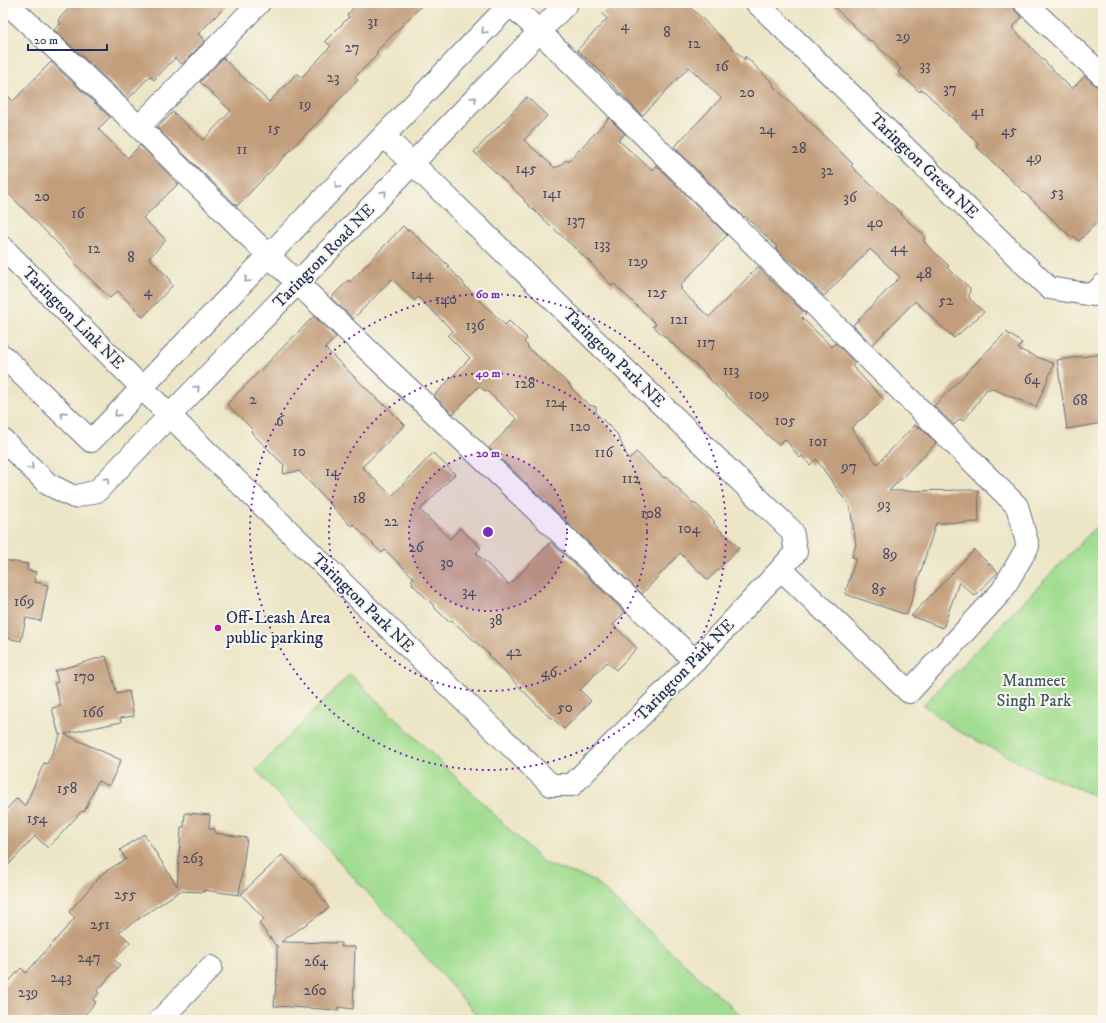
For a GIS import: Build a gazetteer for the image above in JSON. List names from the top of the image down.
{
  "streets": {
    "street": [
      "Tarington Green NE",
      "Tarington Road NE",
      "Tarington Link NE",
      "Tarington Park NE"
    ]
  },
  "crossings": [
    ["Tarington Road NE", "Tarington Park NE"],
    ["Tarington Link NE", "Tarington Park NE"]
  ],
  "parks": ["Manmeet Singh Park"],
  "places": ["Off-Leash Area public parking"],
  "house_numbers": [
    "31",
    "4",
    "8",
    "29",
    "12",
    "27",
    "33",
    "16",
    "23",
    "37",
    "20",
    "19",
    "41",
    "15",
    "24",
    "45",
    "28",
    "11",
    "49",
    "145",
    "32",
    "53",
    "141",
    "20",
    "36",
    "16",
    "137",
    "40",
    "133",
    "44",
    "12",
    "8",
    "129",
    "48",
    "144",
    "4",
    "125",
    "140",
    "52",
    "121",
    "136",
    "117",
    "113",
    "64",
    "128",
    "109",
    "2",
    "68",
    "124",
    "105",
    "6",
    "120",
    "101",
    "10",
    "116",
    "97",
    "14",
    "112",
    "18",
    "93",
    "108",
    "22",
    "104",
    "26",
    "89",
    "30",
    "85",
    "34",
    "169",
    "38",
    "42",
    "46",
    "170",
    "50",
    "166",
    "158",
    "154",
    "263",
    "255",
    "251",
    "247",
    "264",
    "243",
    "260",
    "239"
  ],
  "scale_bar": "20 m",
  "rings": ["60 m", "40 m", "20 m"]
}
